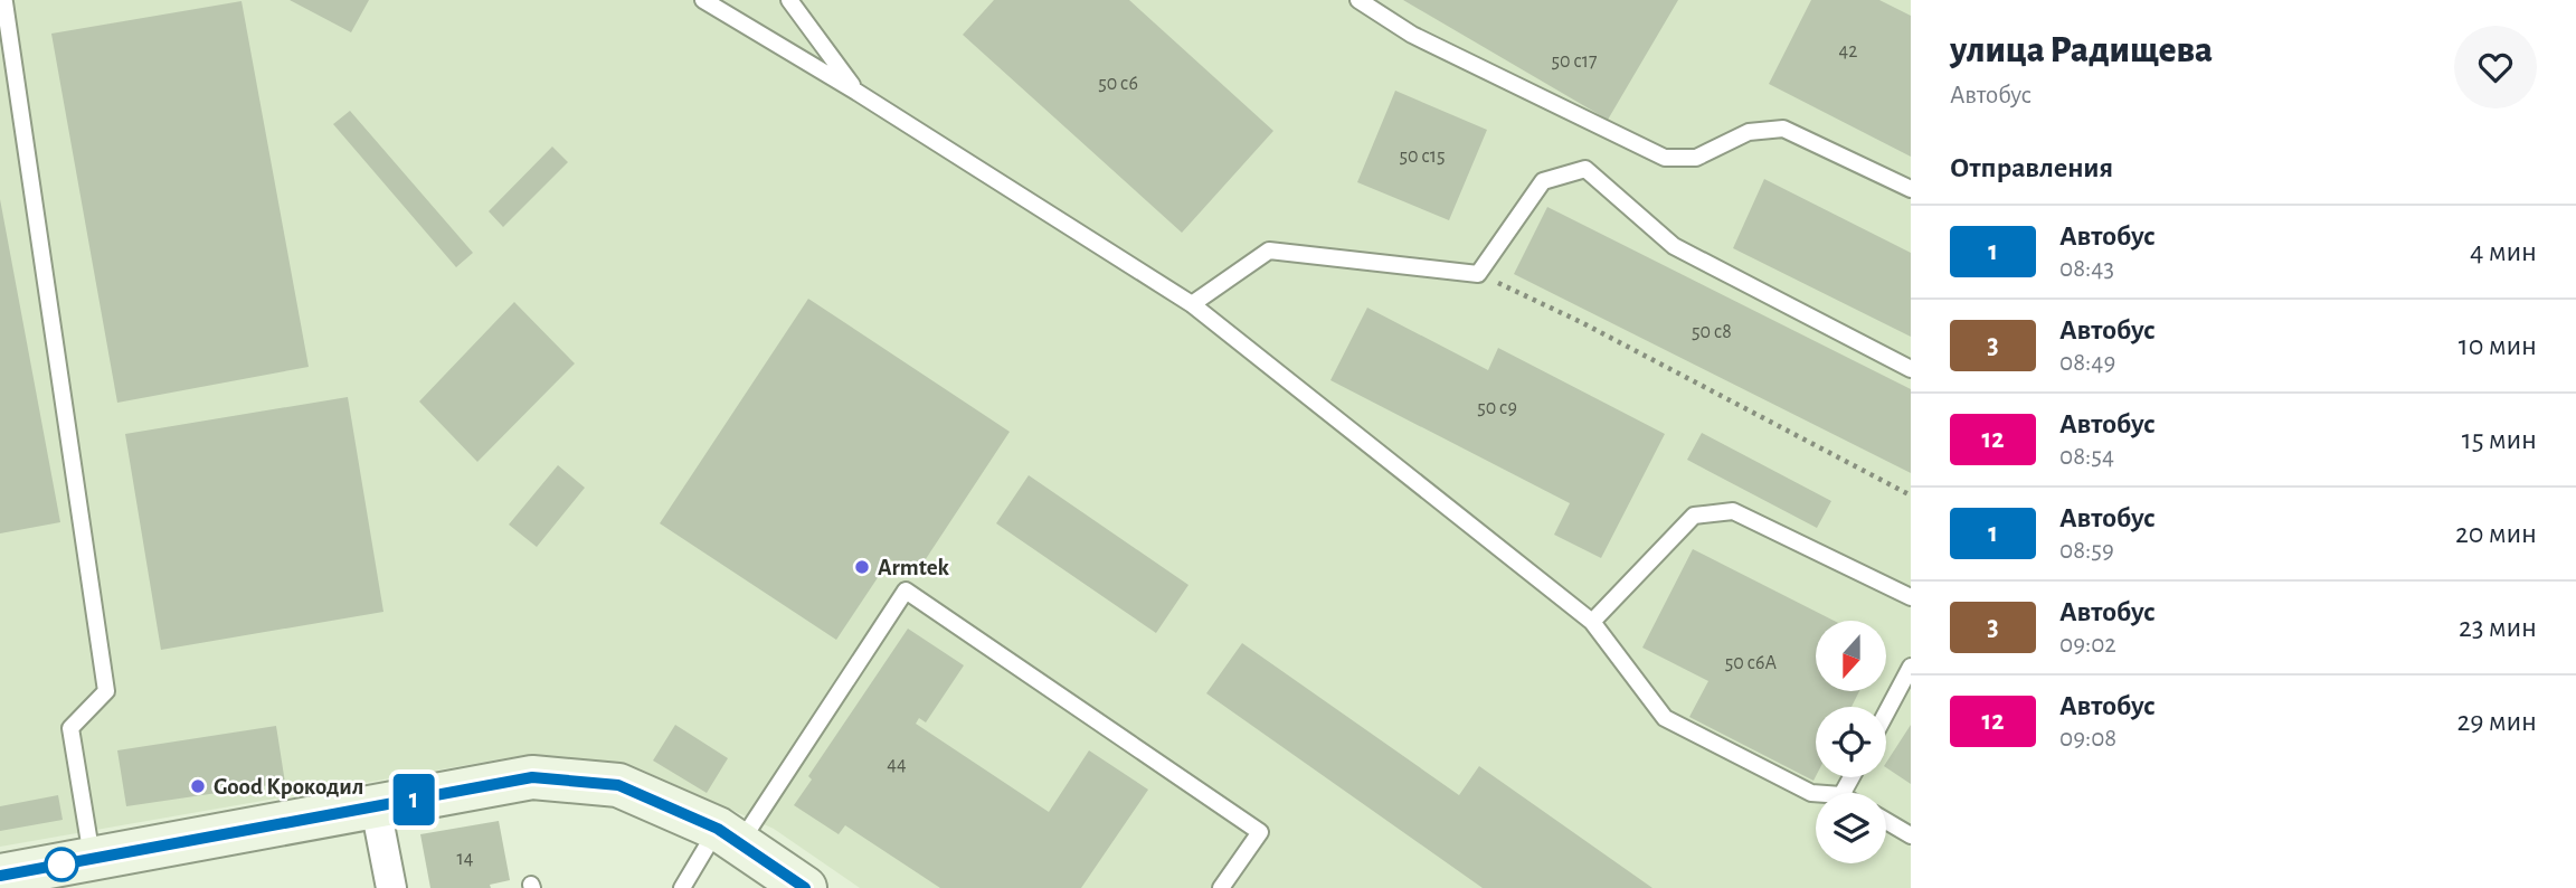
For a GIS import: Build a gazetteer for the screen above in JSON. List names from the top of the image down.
{
  "places": ["Armtek", "Good Крокодил"],
  "lines": ["bus line 1"],
  "house_numbers": [
    "42",
    "50 с17",
    "50 с6",
    "50 с15",
    "50 с8",
    "50 с9",
    "50 с6А",
    "44",
    "14"
  ],
  "north": "bottom",
  "page": {
    "on_map": "1",
    "heading": [
      ["улица Радищева", "Автобус"],
      "Отправления"
    ],
    "list": [
      {
        "mark": "1",
        "name": "Автобус",
        "note": "08:43",
        "value": "4 мин"
      },
      {
        "mark": "3",
        "name": "Автобус",
        "note": "08:49",
        "value": "10 мин"
      },
      {
        "mark": "12",
        "name": "Автобус",
        "note": "08:54",
        "value": "15 мин"
      },
      {
        "mark": "1",
        "name": "Автобус",
        "note": "08:59",
        "value": "20 мин"
      },
      {
        "mark": "3",
        "name": "Автобус",
        "note": "09:02",
        "value": "23 мин"
      },
      {
        "mark": "12",
        "name": "Автобус",
        "note": "09:08",
        "value": "29 мин"
      }
    ]
  }
}
